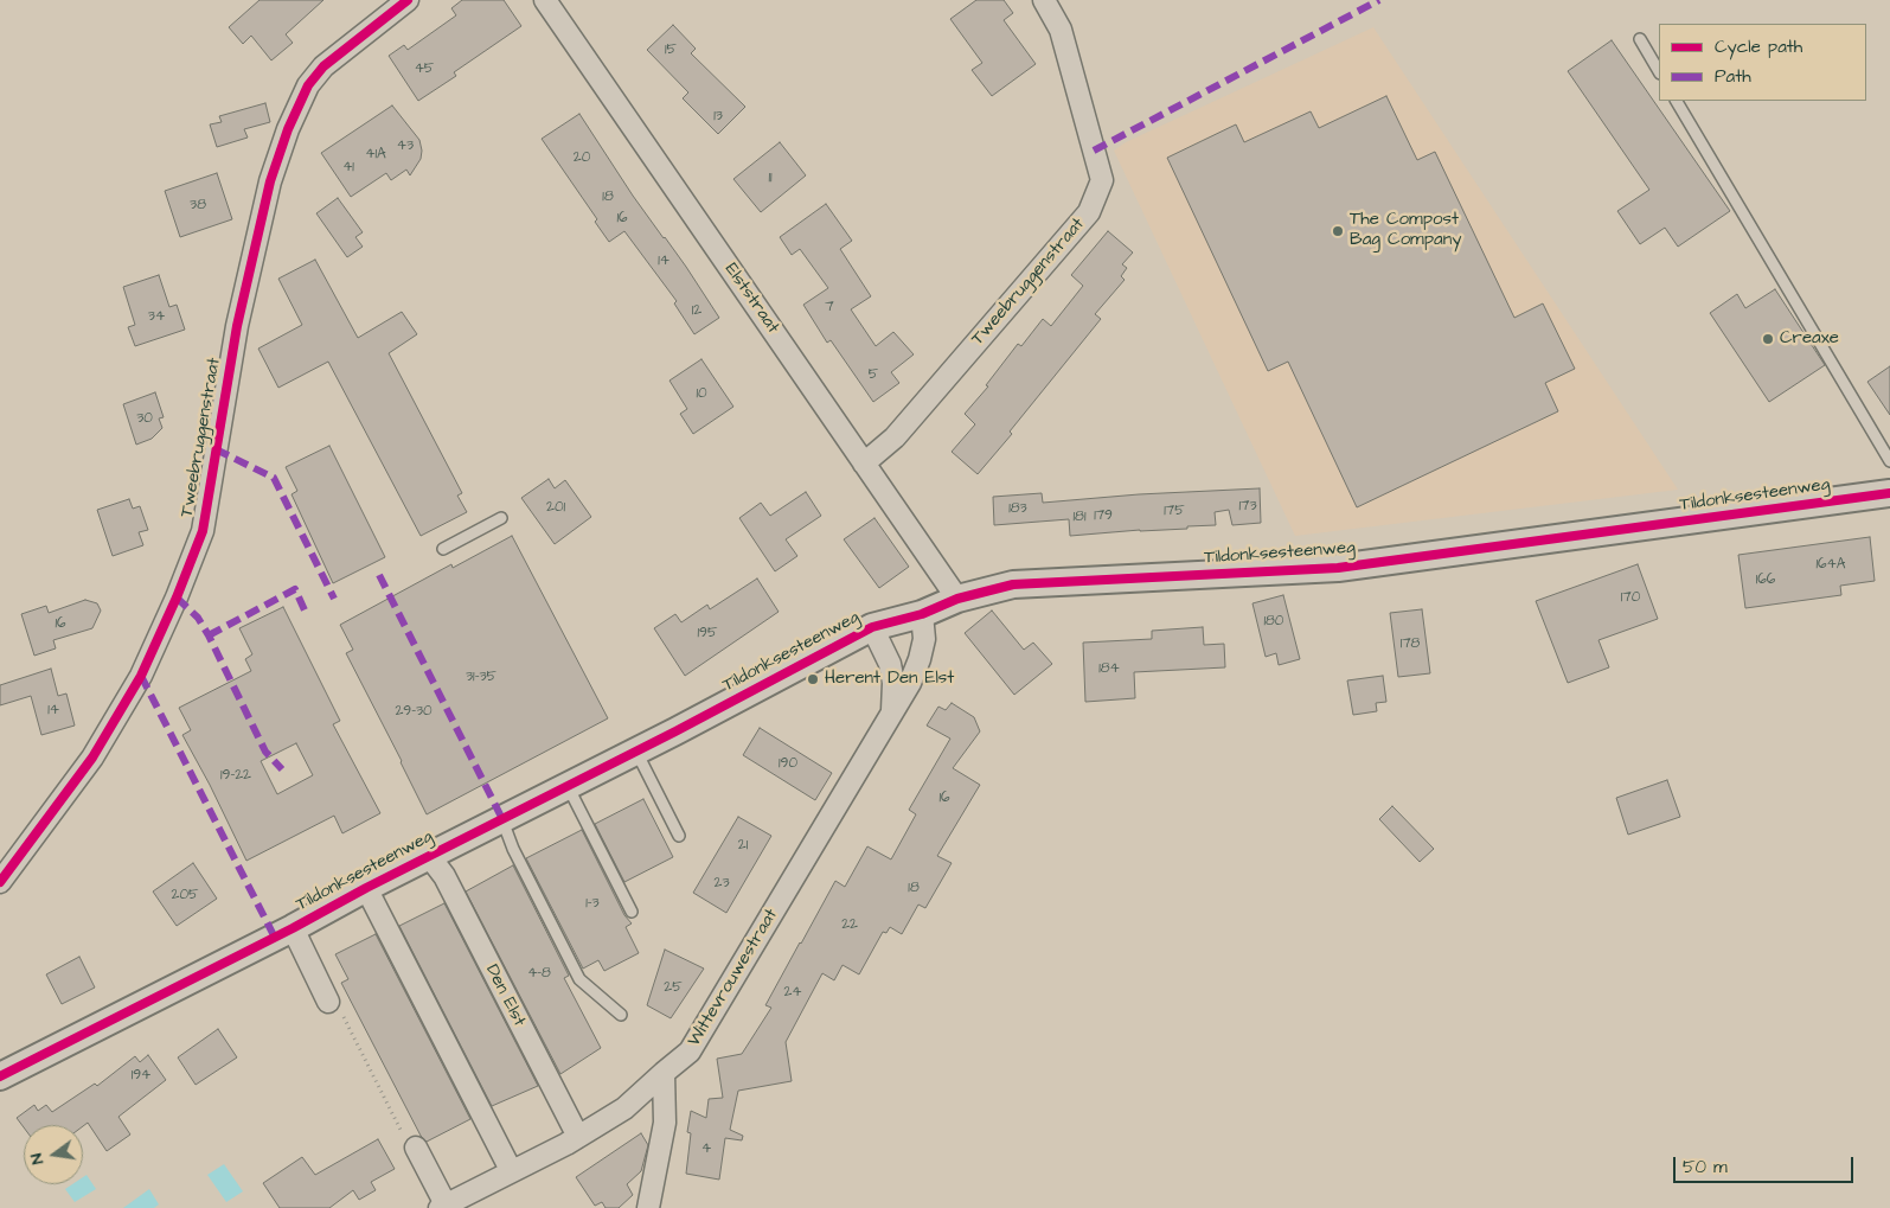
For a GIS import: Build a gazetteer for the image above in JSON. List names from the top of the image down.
{
  "streets": {
    "street": [
      "Tweebruggenstraat",
      "Elststraat",
      "Tildonksesteenweg",
      "Wittevrouwestraat",
      "Den Elst"
    ]
  },
  "crossings": [
    ["Tweebruggenstraat", "Elststraat"],
    ["Elststraat", "Tildonksesteenweg"],
    ["Tildonksesteenweg", "Wittevrouwestraat"],
    ["Tildonksesteenweg", "Den Elst"],
    ["Wittevrouwestraat", "Den Elst"]
  ],
  "places": ["The Compost Bag Company", "Creaxe", "Herent Den Elst"],
  "house_numbers": [
    "15",
    "45",
    "13",
    "43",
    "41A",
    "20",
    "41",
    "11",
    "18",
    "38",
    "16",
    "14",
    "7",
    "12",
    "34",
    "5",
    "10",
    "30",
    "173",
    "201",
    "183",
    "175",
    "179",
    "181",
    "164A",
    "166",
    "170",
    "180",
    "16",
    "195",
    "178",
    "184",
    "31-35",
    "14",
    "29-30",
    "190",
    "19-22",
    "16",
    "21",
    "23",
    "18",
    "205",
    "1-3",
    "22",
    "4-8",
    "25",
    "24",
    "194",
    "4"
  ],
  "legend": ["Cycle path", "Path"],
  "scale_bar": "50 m",
  "north": "left"
}
